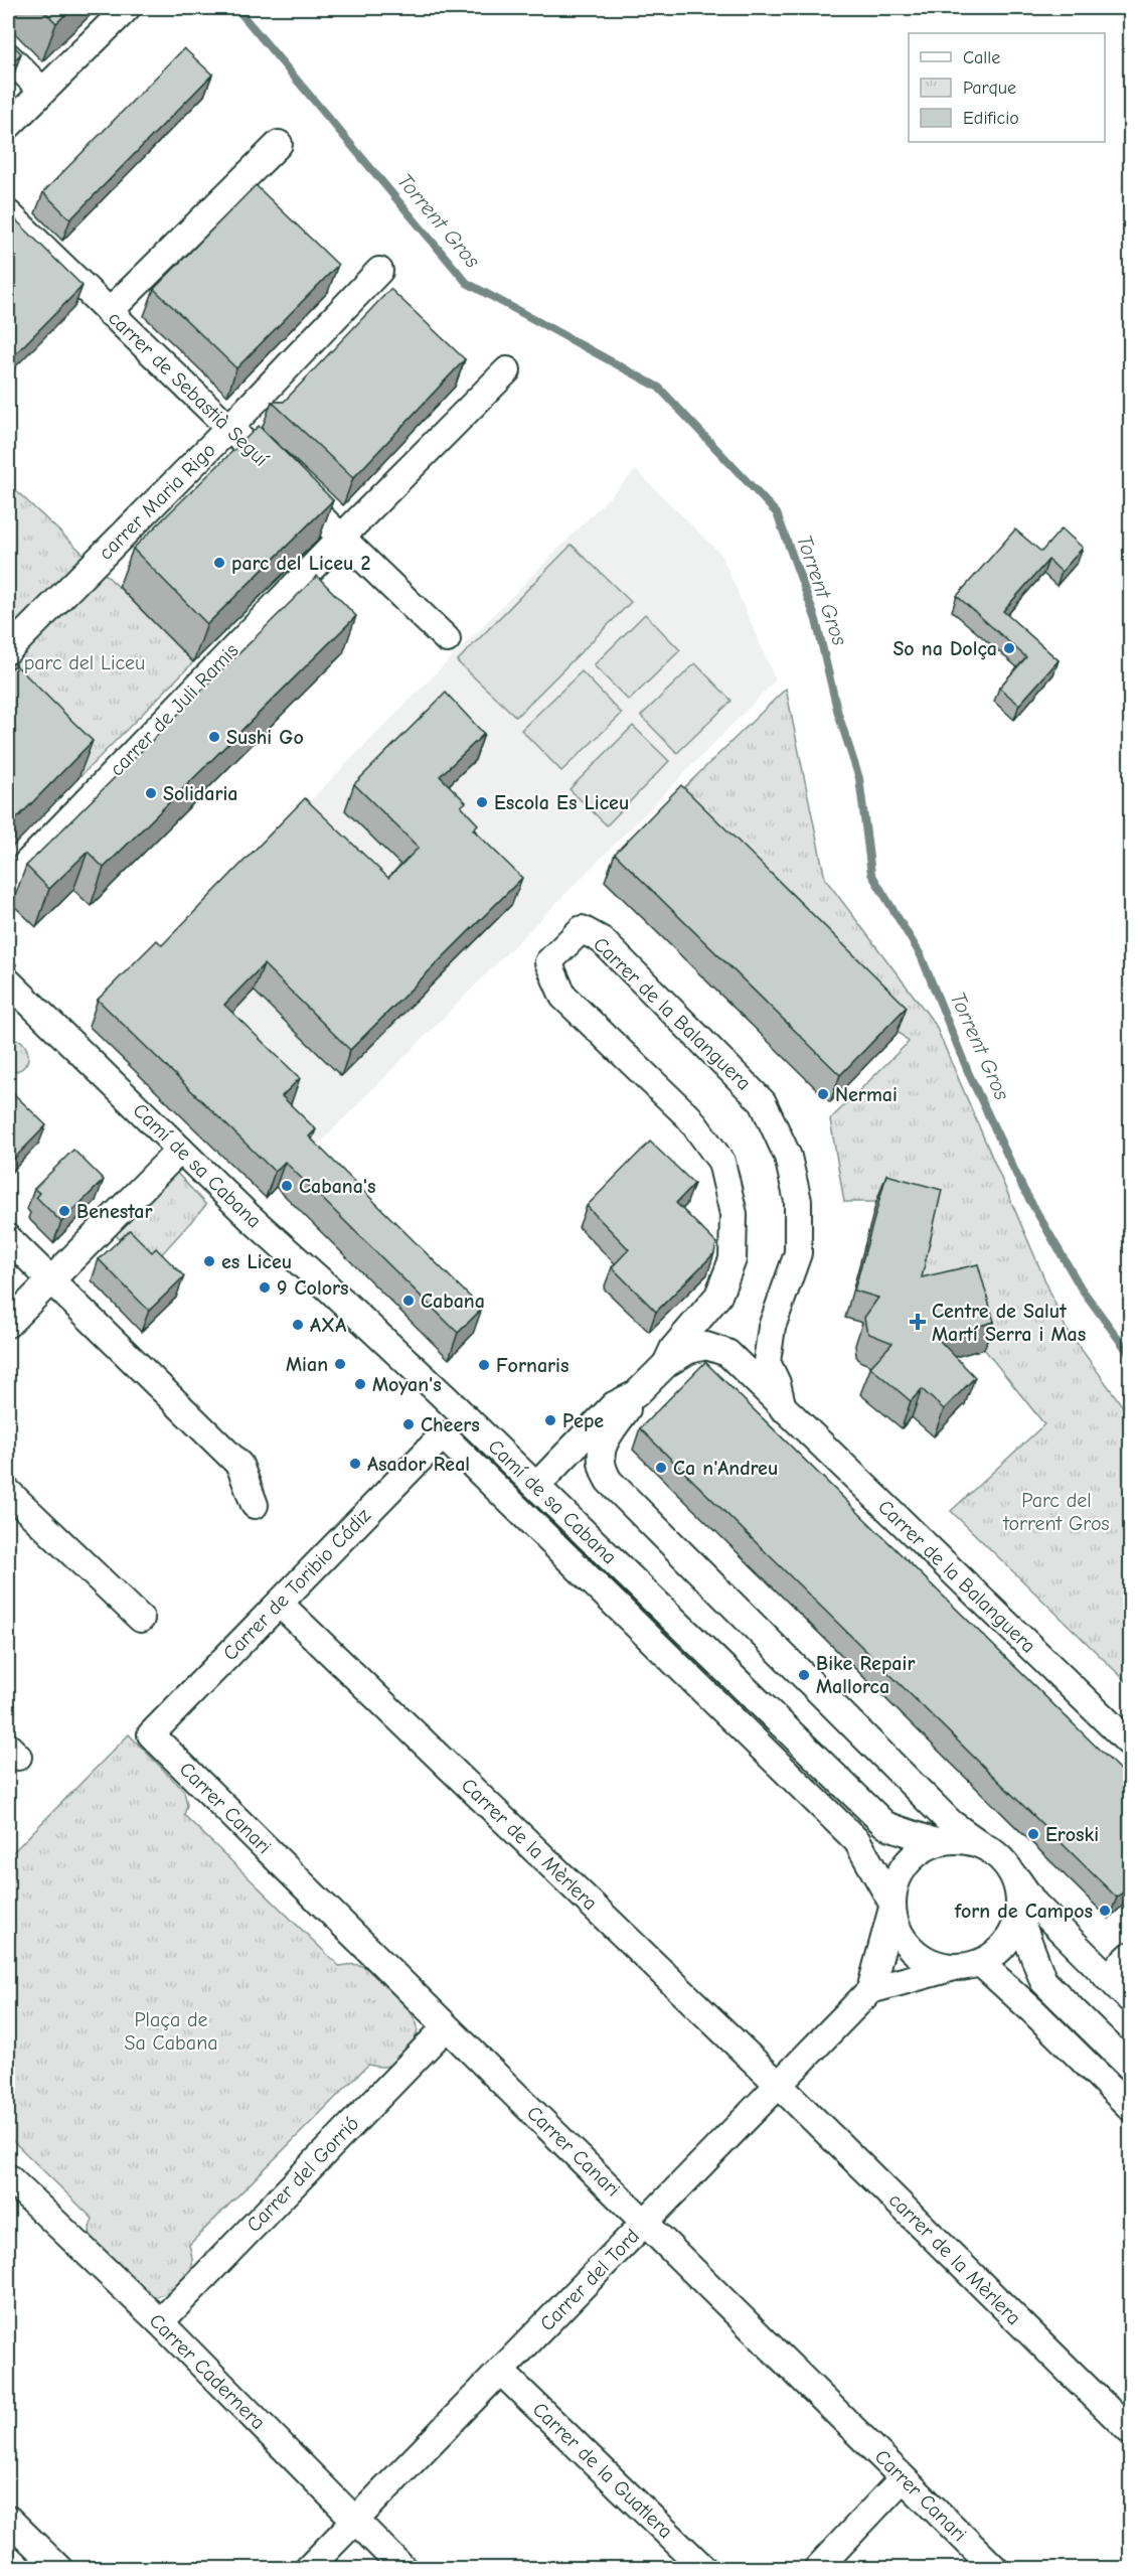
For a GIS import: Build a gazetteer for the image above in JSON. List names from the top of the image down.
{
  "streets": {
    "street": [
      "carrer de Sebastià Seguí",
      "carrer Maria Rigo",
      "carrer de Juli Ramis",
      "Carrer de la Balanguera",
      "Camí de sa Cabana",
      "Carrer de Toribio Cádiz",
      "Carrer Canari",
      "Carrer de la Mèrlera",
      "Carrer del Gorrió",
      "carrer de la Mèrlera",
      "Carrer del Tord",
      "Carrer Cadernera",
      "Carrer de la Guatlera"
    ]
  },
  "crossings": [
    ["carrer de Sebastià Seguí", "carrer Maria Rigo"],
    ["carrer de Sebastià Seguí", "carrer de Juli Ramis"],
    ["Carrer de Toribio Cádiz", "Carrer Canari"],
    ["Carrer de Toribio Cádiz", "Carrer de la Mèrlera"],
    ["Carrer de Toribio Cádiz", "Carrer del Tord"],
    ["Carrer Canari", "Carrer del Gorrió"],
    ["Carrer Canari", "Carrer del Tord"],
    ["Carrer de la Mèrlera", "carrer de la Mèrlera"],
    ["Carrer de la Mèrlera", "Carrer del Tord"],
    ["Carrer del Gorrió", "Carrer Cadernera"],
    ["carrer de la Mèrlera", "Carrer del Tord"],
    ["Carrer del Tord", "Carrer Cadernera"],
    ["Carrer del Tord", "Carrer de la Guatlera"]
  ],
  "water": ["Torrent Gros"],
  "parks": ["parc del Liceu", "Parc del torrent Gros", "Plaça de Sa Cabana"],
  "places": {
    "other": [
      "parc del Liceu 2",
      "So na Dolça",
      "Sushi Go",
      "Solidaria",
      "Escola Es Liceu",
      "Nermai",
      "Cabana's",
      "Benestar",
      "es Liceu",
      "9 Colors",
      "Cabana",
      "AXA",
      "Mian",
      "Fornaris",
      "Moyan's",
      "Pepe",
      "Cheers",
      "Asador Real",
      "Ca n'Andreu",
      "Bike Repair Mallorca",
      "Eroski",
      "forn de Campos"
    ],
    "health": ["Centre de Salut Martí Serra i Mas"]
  },
  "legend": ["Calle", "Parque", "Edificio"]
}
